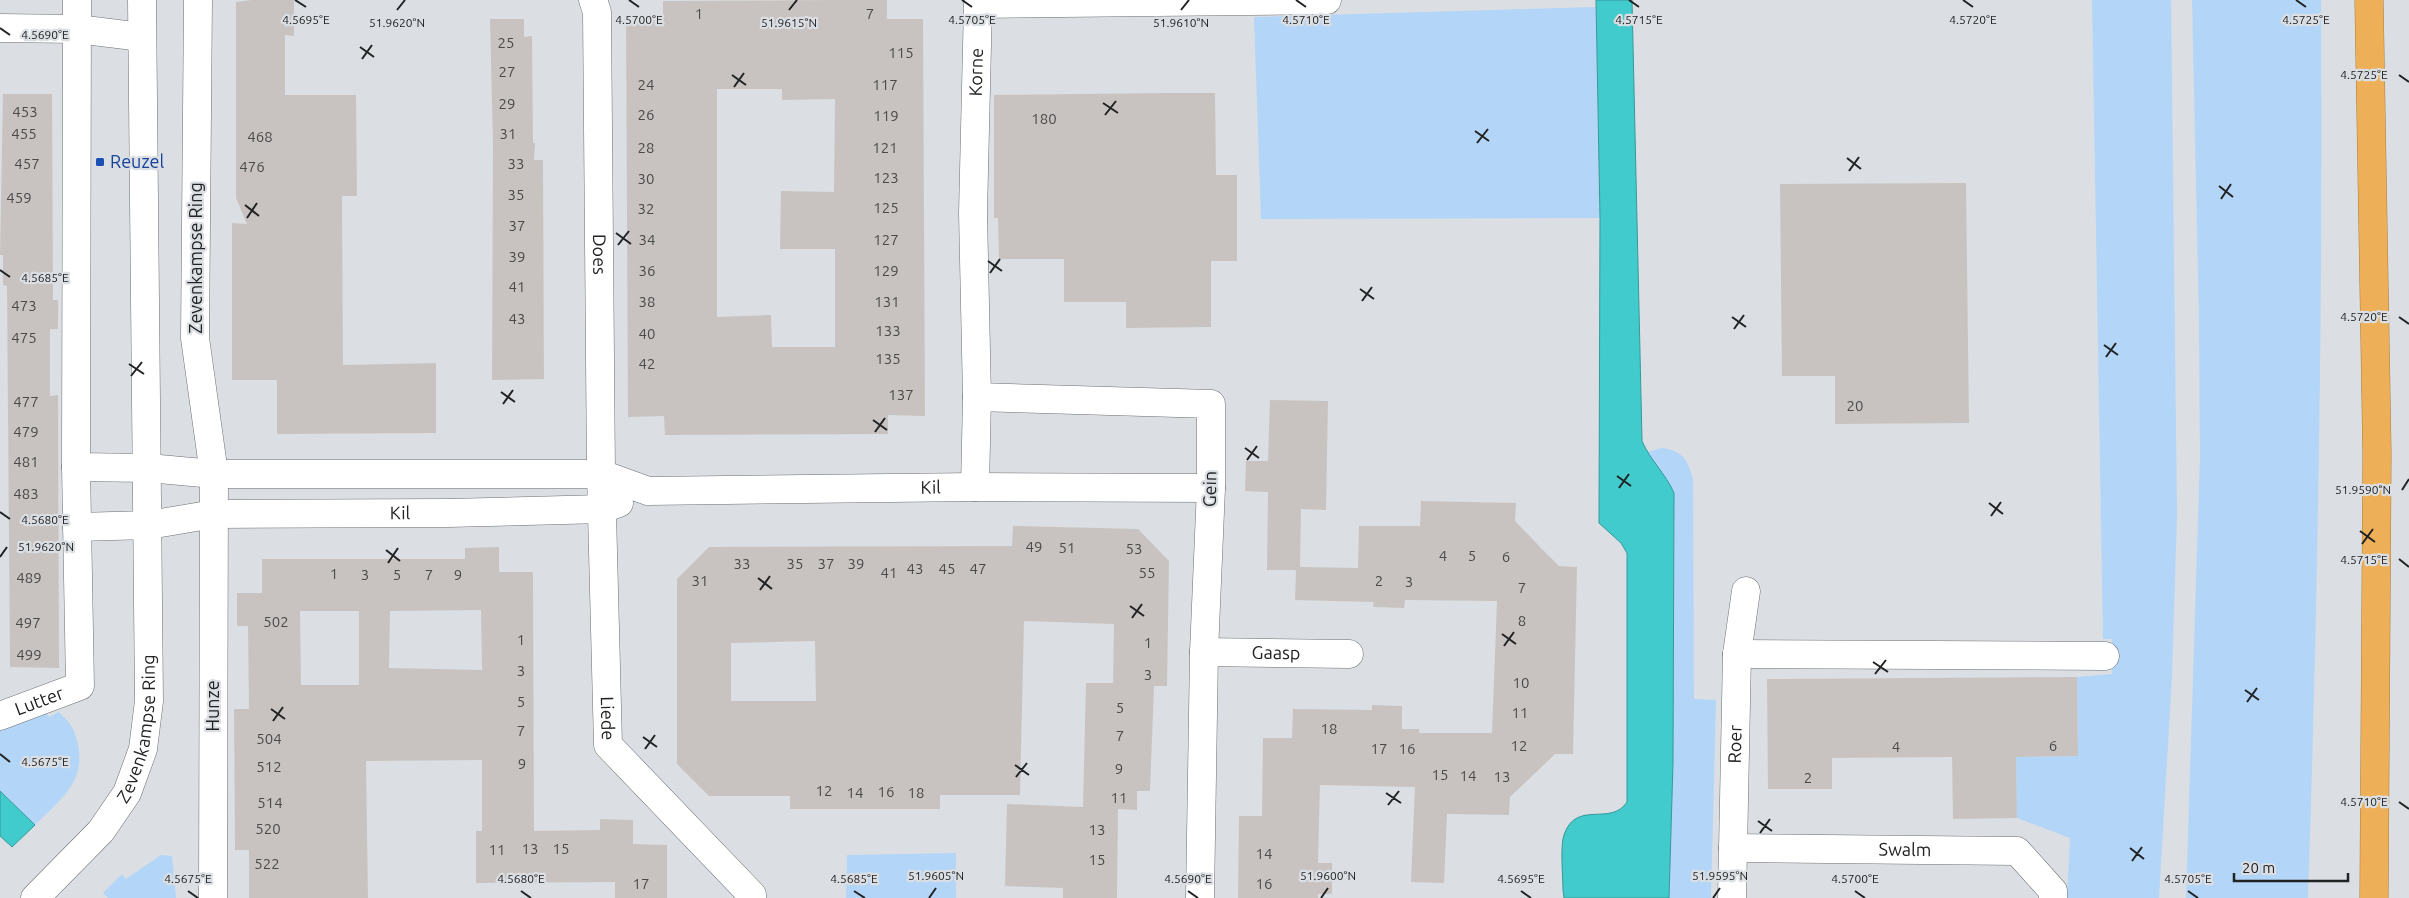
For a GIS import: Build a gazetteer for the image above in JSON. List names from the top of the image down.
{
  "streets": {
    "street": [
      "Korne",
      "Does",
      "Zevenkampse Ring",
      "Kil",
      "Gein",
      "Gaasp",
      "Lutter",
      "Hunze",
      "Liede",
      "Roer",
      "Swalm"
    ]
  },
  "crossings": [
    ["Korne", "Gein"],
    ["Does", "Kil"],
    ["Does", "Liede"],
    ["Zevenkampse Ring", "Kil"],
    ["Zevenkampse Ring", "Hunze"],
    ["Kil", "Gein"],
    ["Kil", "Hunze"],
    ["Kil", "Liede"],
    ["Gein", "Gaasp"],
    ["Roer", "Swalm"]
  ],
  "places": {
    "transit": ["Reuzel"]
  },
  "house_numbers": [
    "1",
    "7",
    "25",
    "115",
    "27",
    "24",
    "117",
    "29",
    "453",
    "26",
    "119",
    "180",
    "455",
    "31",
    "468",
    "28",
    "121",
    "457",
    "33",
    "476",
    "123",
    "30",
    "35",
    "459",
    "125",
    "32",
    "37",
    "34",
    "127",
    "39",
    "36",
    "129",
    "41",
    "38",
    "131",
    "473",
    "43",
    "133",
    "40",
    "475",
    "135",
    "42",
    "137",
    "477",
    "20",
    "479",
    "481",
    "483",
    "49",
    "51",
    "53",
    "4",
    "5",
    "6",
    "33",
    "35",
    "37",
    "39",
    "43",
    "45",
    "47",
    "41",
    "55",
    "1",
    "3",
    "5",
    "7",
    "9",
    "489",
    "31",
    "2",
    "3",
    "7",
    "8",
    "502",
    "497",
    "1",
    "1",
    "499",
    "3",
    "3",
    "10",
    "5",
    "5",
    "11",
    "18",
    "7",
    "7",
    "504",
    "12",
    "6",
    "4",
    "17",
    "16",
    "9",
    "512",
    "9",
    "15",
    "14",
    "13",
    "2",
    "12",
    "16",
    "14",
    "18",
    "11",
    "514",
    "520",
    "13",
    "13",
    "15",
    "11",
    "14",
    "15",
    "522",
    "17",
    "16"
  ],
  "scale_bar": "20 m",
  "coordinates": [
    "4.5695°E",
    "4.5700°E",
    "4.5705°E",
    "4.5710°E",
    "4.5715°E",
    "4.5720°E",
    "4.5725°E",
    "51.9620°N",
    "51.9615°N",
    "51.9610°N",
    "4.5690°E",
    "4.5685°E",
    "51.9590°N",
    "4.5680°E",
    "4.5675°E",
    "51.9605°N",
    "51.9600°N",
    "51.9595°N"
  ]
}
